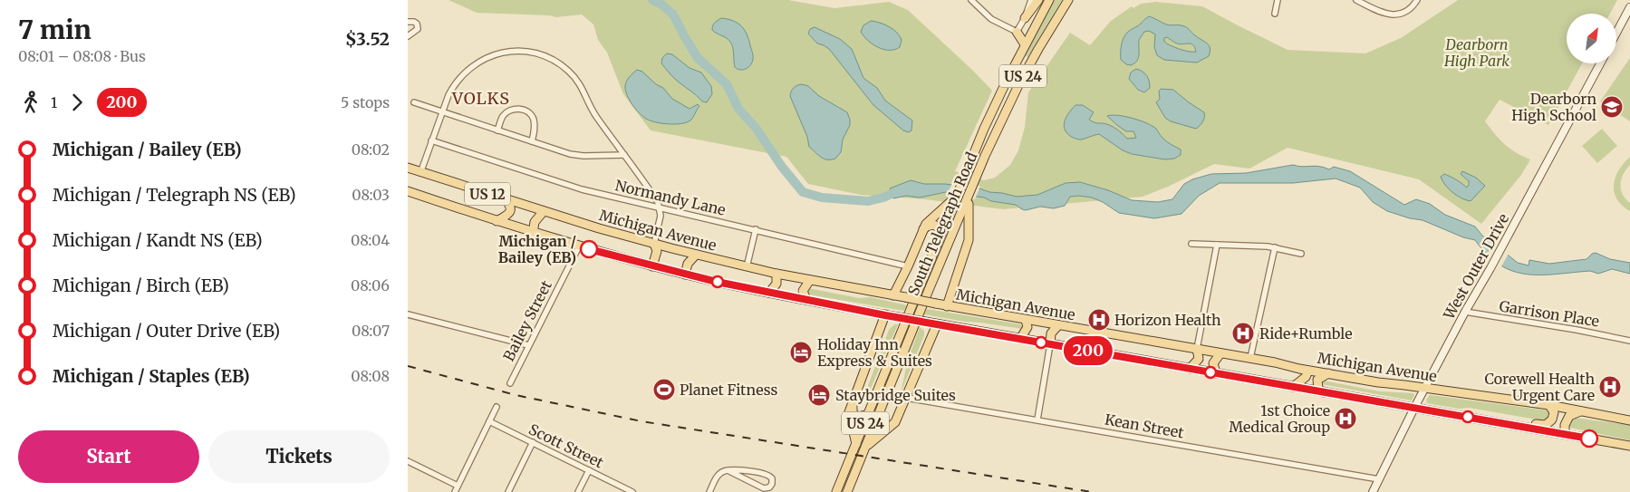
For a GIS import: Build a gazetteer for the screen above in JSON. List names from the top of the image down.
{
  "streets": {
    "main road": [
      "US 24",
      "US 12",
      "South Telegraph Road",
      "Michigan Avenue",
      "West Outer Drive"
    ],
    "street": [
      "Normandy Lane",
      "Garrison Place",
      "Bailey Street",
      "Kean Street",
      "Scott Street"
    ]
  },
  "crossings": [
    ["US 12", "West Outer Drive"],
    ["US 12", "Bailey Street"],
    ["Michigan Avenue", "West Outer Drive"],
    ["West Outer Drive", "Garrison Place"],
    ["West Outer Drive", "Kean Street"]
  ],
  "districts": ["VOLKS"],
  "parks": ["Dearborn High Park"],
  "places": {
    "school or university": ["Dearborn High School"],
    "other": ["Michigan / Bailey (EB)"],
    "hospital": [
      "Horizon Health",
      "Ride+Rumble",
      "Corewell Health Urgent Care",
      "1st Choice Medical Group"
    ],
    "hotel": ["Holiday Inn Express & Suites", "Staybridge Suites"],
    "sports": ["Planet Fitness"]
  },
  "lines": ["bus line 200"],
  "north": "top right",
  "page": {
    "heading": ["7 min", "08:01 – 08:08 · Bus", "$3.52"],
    "on_map": "200",
    "legs": ["1", "200", "5 stops"],
    "list": [
      {
        "name": "Michigan / Bailey (EB)",
        "value": "08:02"
      },
      {
        "name": "Michigan / Telegraph NS (EB)",
        "value": "08:03"
      },
      {
        "name": "Michigan / Kandt NS (EB)",
        "value": "08:04"
      },
      {
        "name": "Michigan / Birch (EB)",
        "value": "08:06"
      },
      {
        "name": "Michigan / Outer Drive (EB)",
        "value": "08:07"
      },
      {
        "name": "Michigan / Staples (EB)",
        "value": "08:08"
      }
    ],
    "buttons": ["Start", "Tickets"]
  }
}
